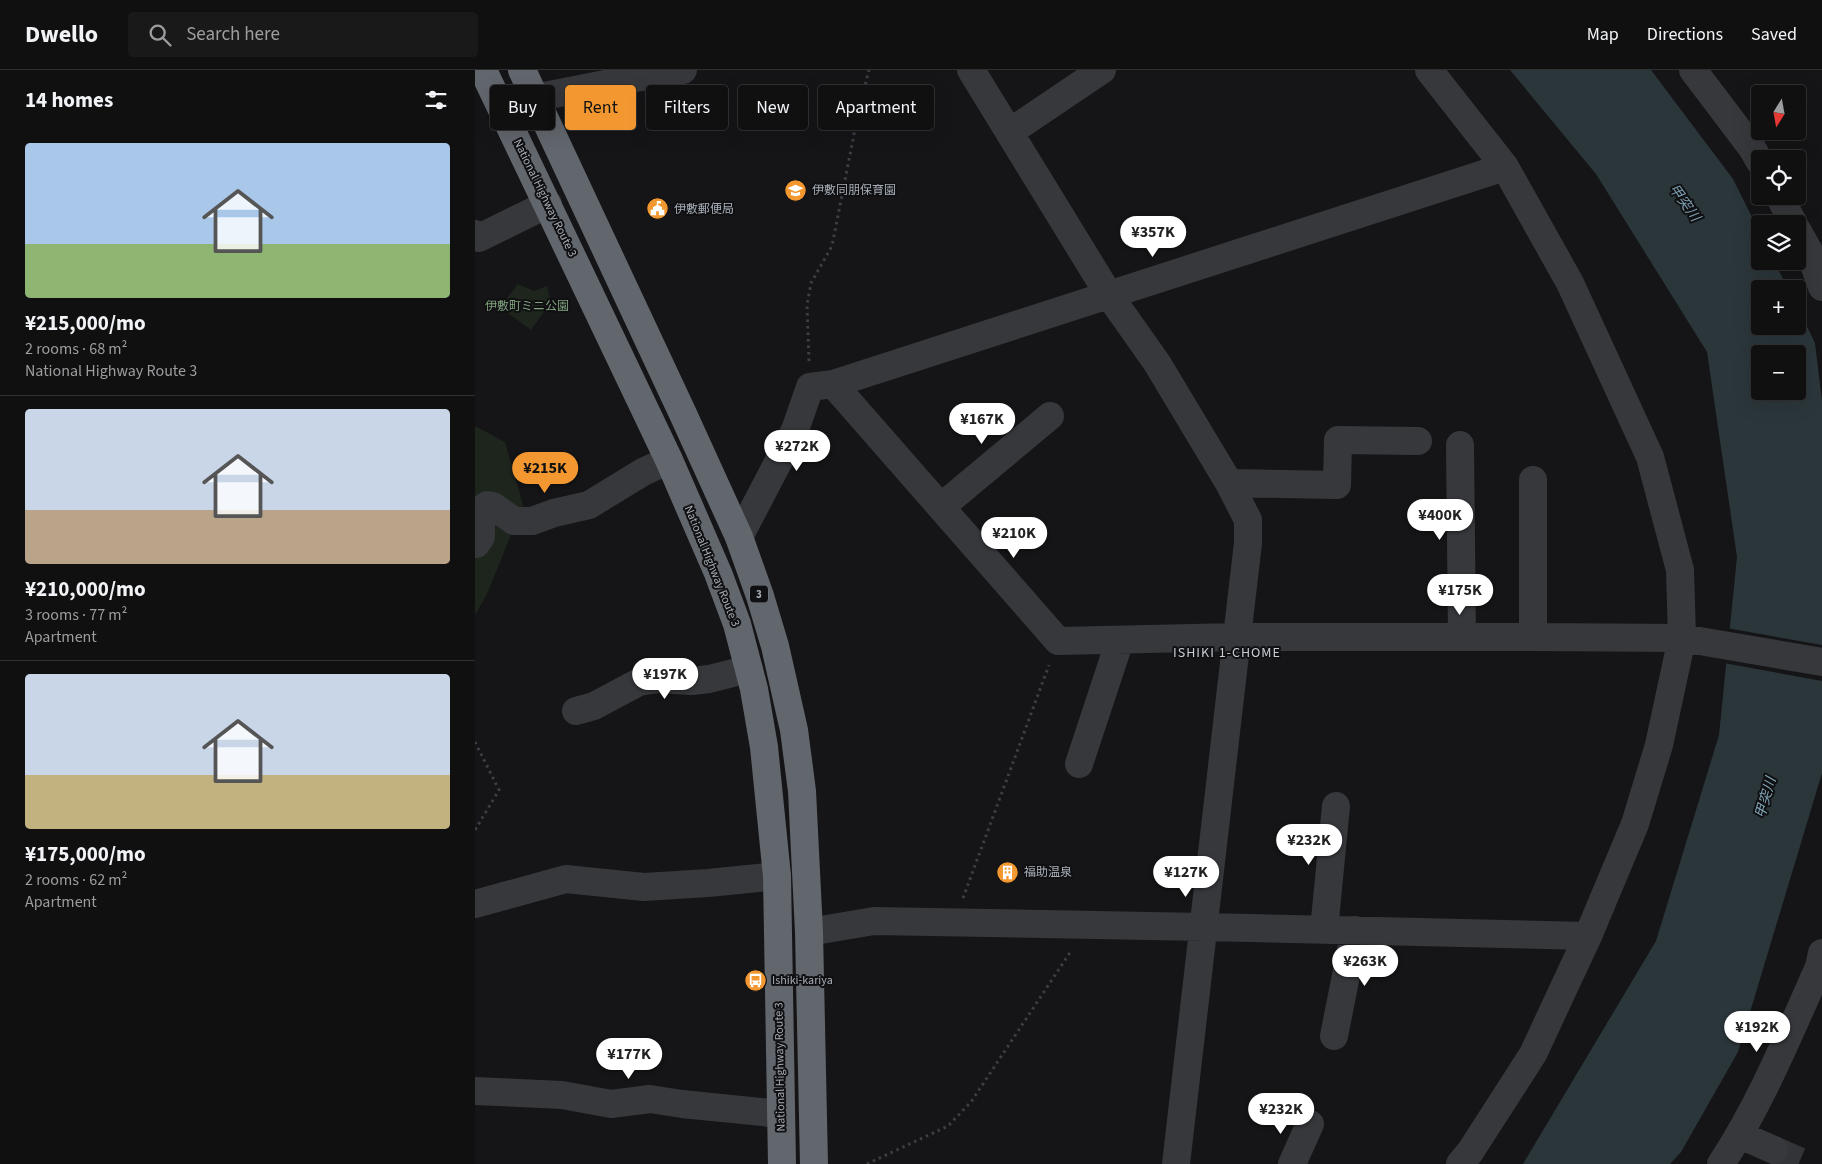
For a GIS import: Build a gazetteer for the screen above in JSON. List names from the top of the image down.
{
  "streets": {
    "highway": ["National Highway Route 3", "3"]
  },
  "districts": ["ISHIKI 1-CHOME"],
  "water": ["甲突川"],
  "parks": ["伊敷町ミニ公園"],
  "places": {
    "school or university": ["伊敷同朋保育園"],
    "public building": ["伊敷郵便局"],
    "building": ["福助温泉"],
    "bus stop": ["Ishiki-kariya"]
  },
  "north": "bottom",
  "page": {
    "header": "Dwello",
    "search": "Search here",
    "nav": ["Map", "Directions", "Saved"],
    "heading": "14 homes",
    "map_buttons": ["+", "−"],
    "chip": [
      "Buy",
      "Rent",
      "Filters",
      "New",
      "Apartment"
    ],
    "list": [
      {
        "name": "¥215,000/mo",
        "note": "2 rooms · 68 m² · National Highway Route 3"
      },
      {
        "name": "¥210,000/mo",
        "note": "3 rooms · 77 m² · Apartment"
      },
      {
        "name": "¥175,000/mo",
        "note": "2 rooms · 62 m² · Apartment"
      }
    ],
    "price": [
      "¥357K",
      "¥167K",
      "¥272K",
      "¥215K",
      "¥400K",
      "¥210K",
      "¥175K",
      "¥197K",
      "¥232K",
      "¥127K",
      "¥263K",
      "¥192K",
      "¥177K",
      "¥232K"
    ]
  }
}
